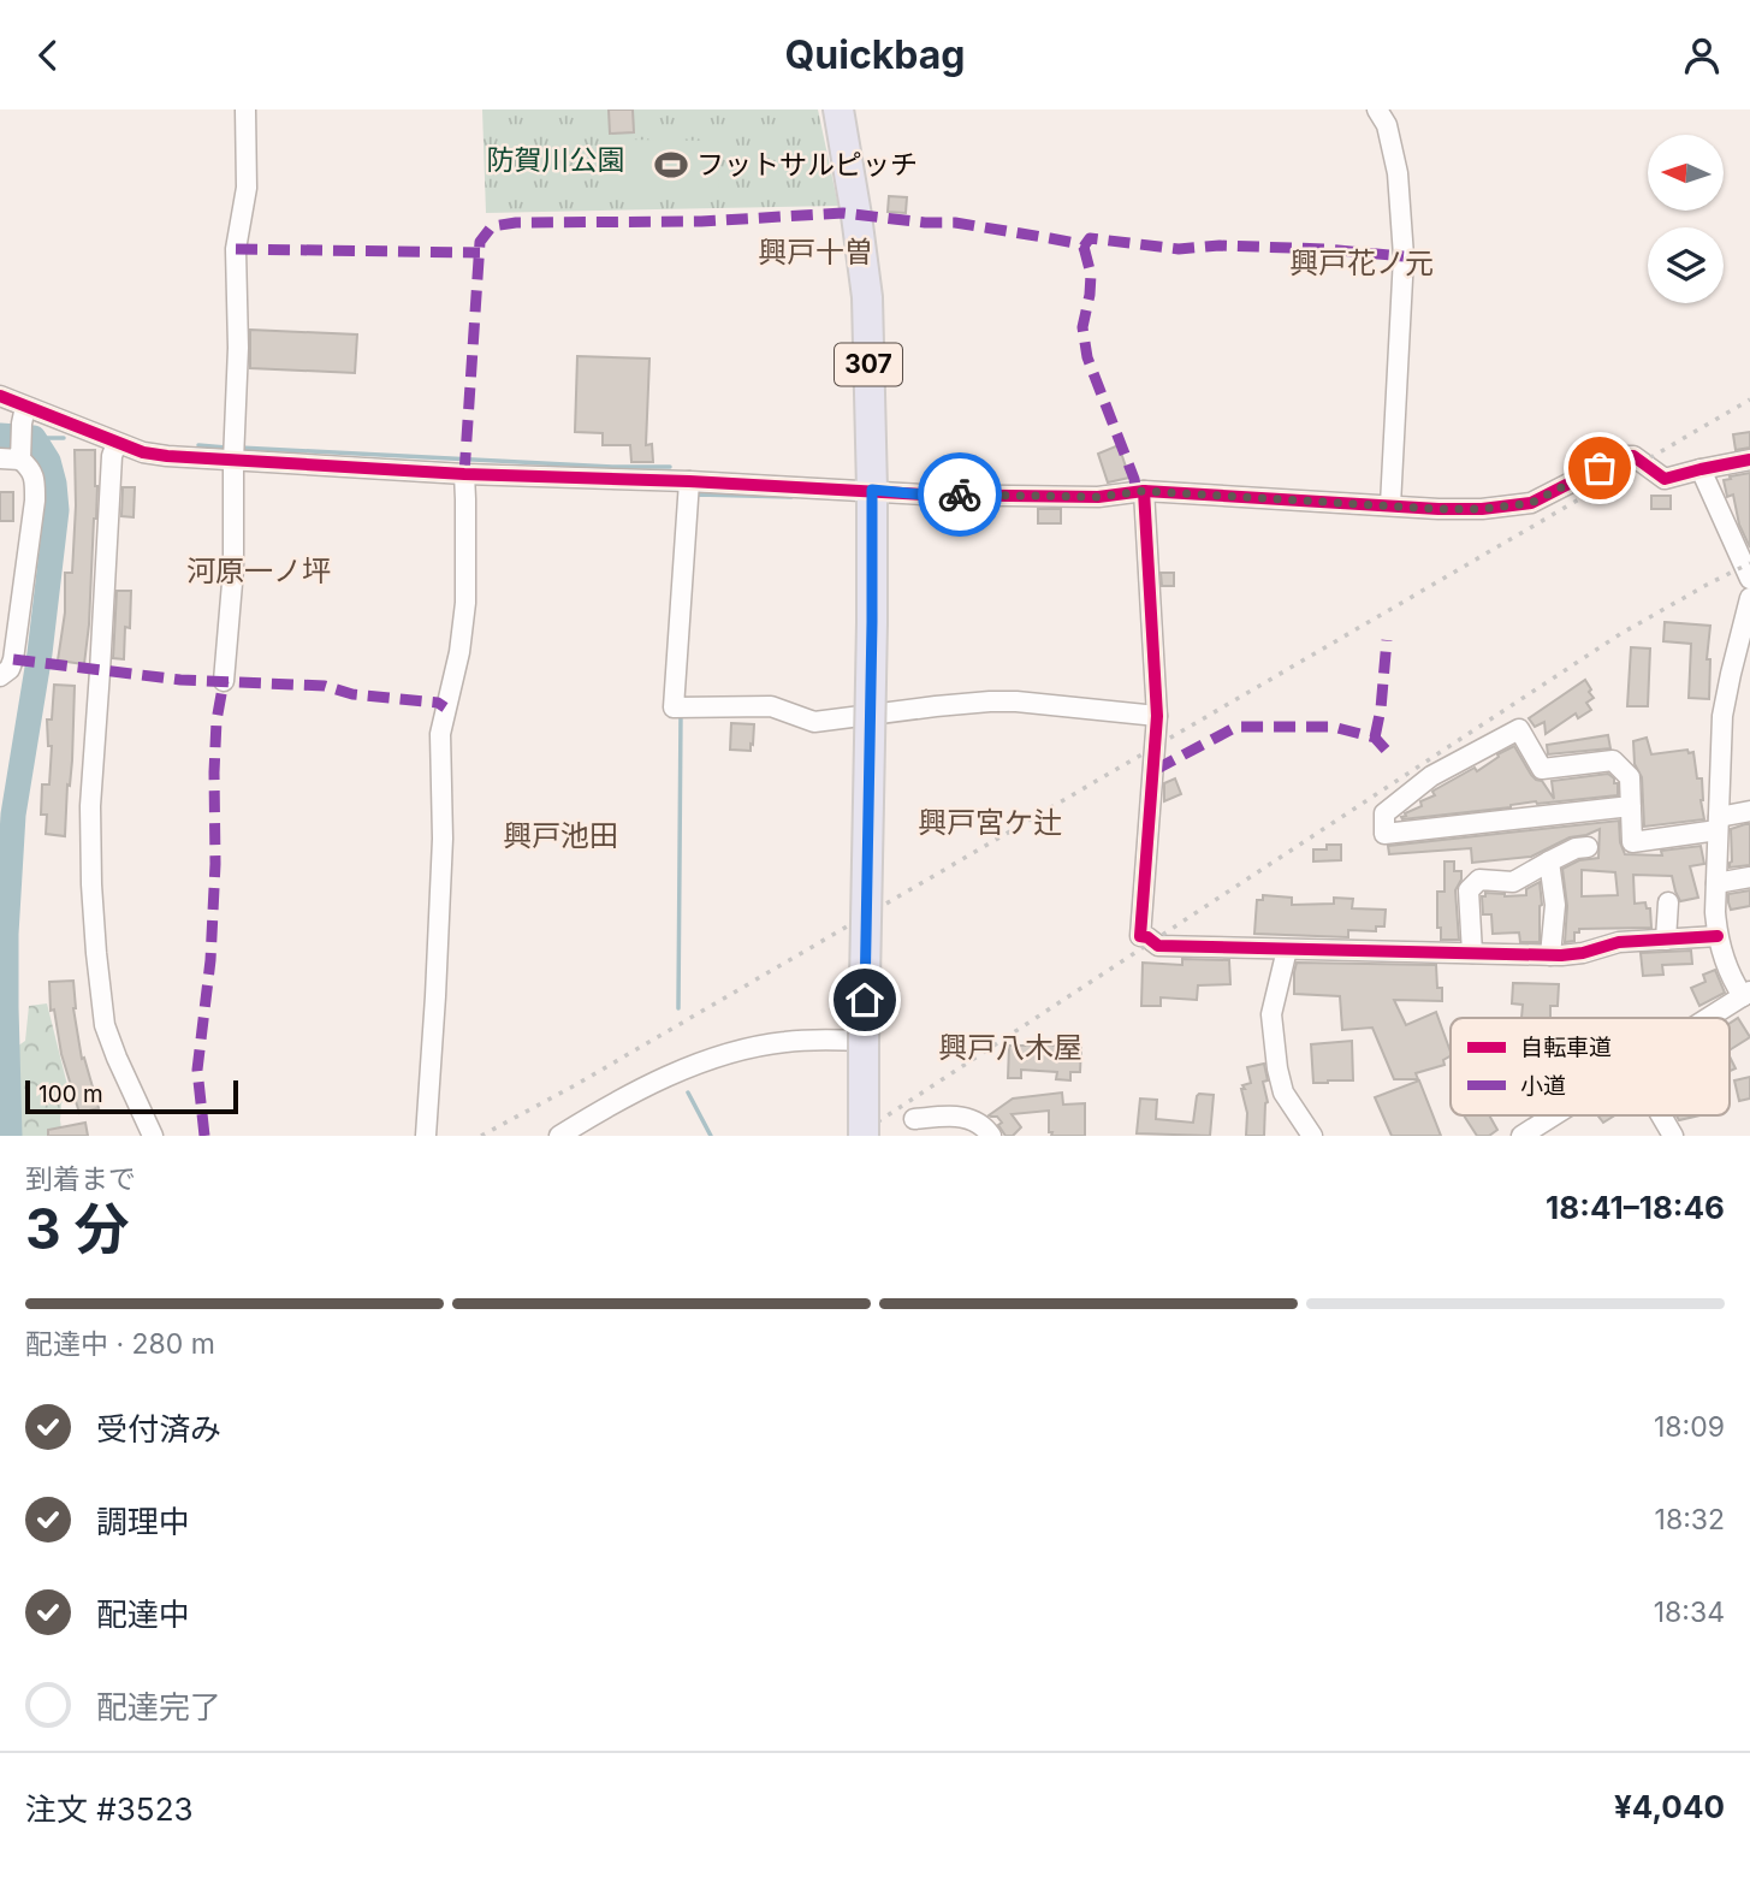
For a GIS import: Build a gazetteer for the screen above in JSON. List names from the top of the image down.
{
  "streets": {
    "highway": ["307"]
  },
  "districts": [
    "興戸十曽",
    "興戸花ノ元",
    "河原一ノ坪",
    "興戸宮ケ辻",
    "興戸池田",
    "興戸八木屋"
  ],
  "parks": ["防賀川公園"],
  "places": {
    "sports": ["フットサルピッチ"]
  },
  "legend": ["自転車道", "小道"],
  "scale_bar": "100 m",
  "north": "left",
  "page": {
    "header": "Quickbag",
    "scale": "100 m",
    "heading": ["3 分", "到着まで", "18:41–18:46"],
    "panel": ["注文 #3523", "¥4,040"],
    "bar": "配達中 · 280 m",
    "list": [
      ["受付済み", "18:09"],
      ["調理中", "18:32"],
      ["配達中", "18:34"],
      "配達完了"
    ]
  }
}
